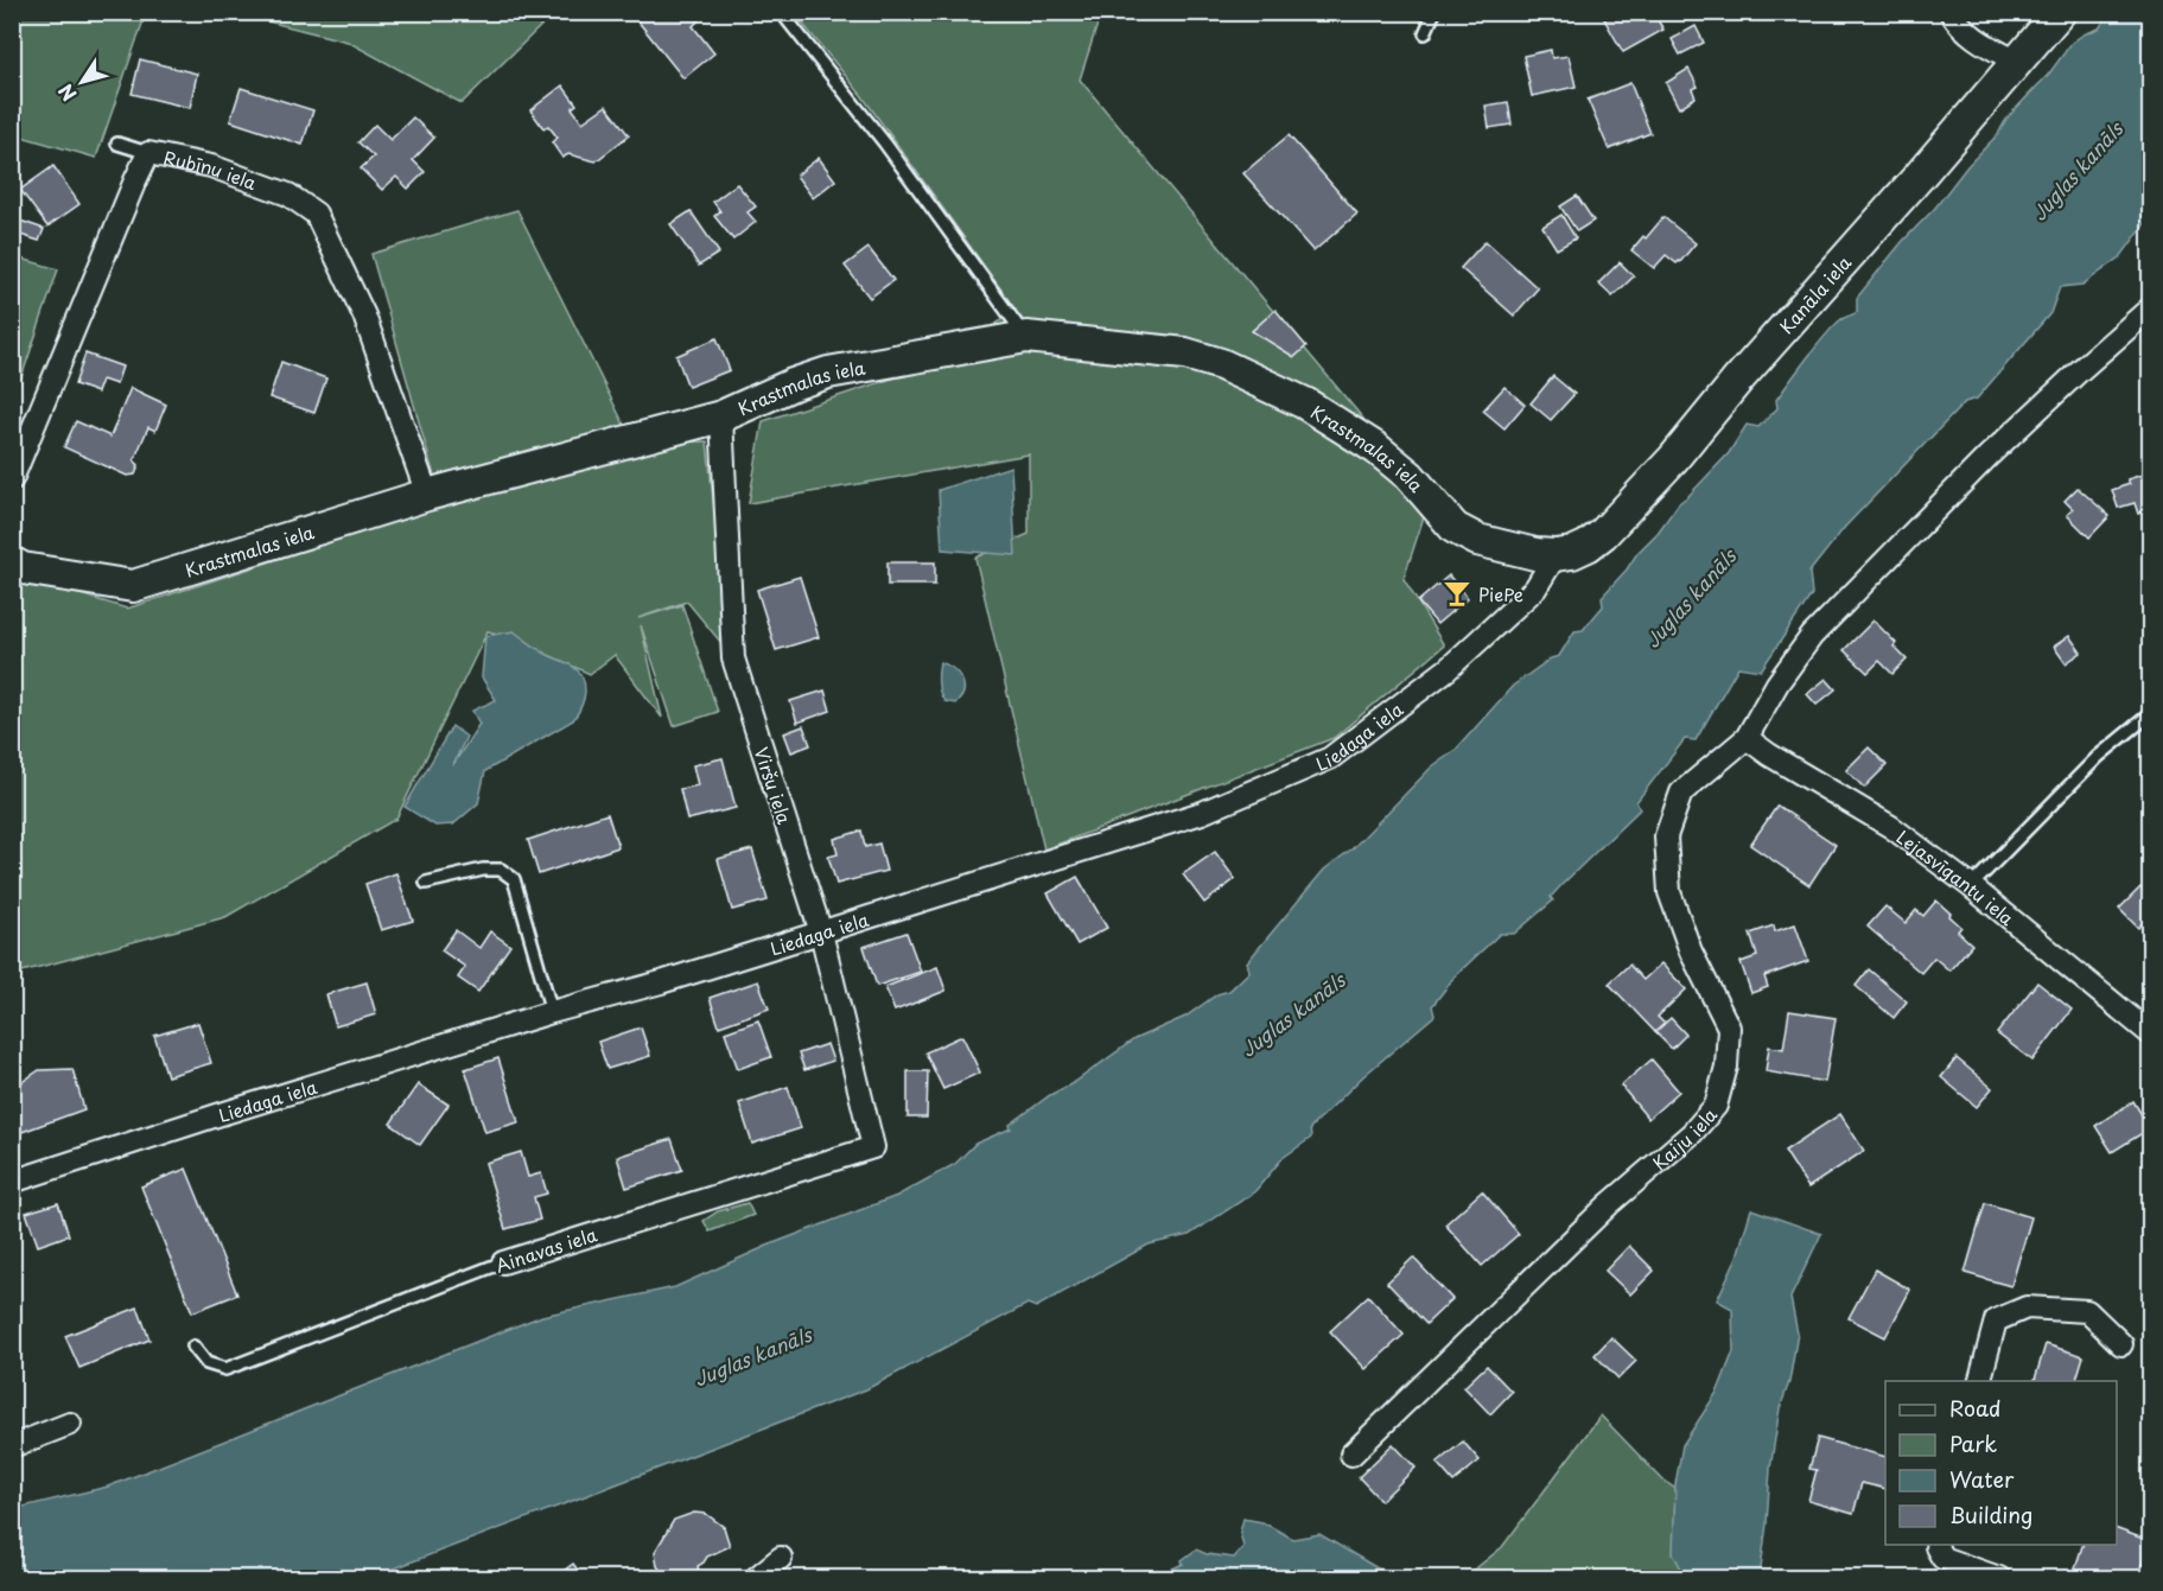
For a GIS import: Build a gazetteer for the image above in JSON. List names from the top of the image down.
{
  "streets": {
    "street": [
      "Rubīnu iela",
      "Kanāla iela",
      "Krastmalas iela",
      "Liedaga iela",
      "Viršu iela",
      "Lejasvīgantu iela",
      "Kaiju iela",
      "Ainavas iela"
    ]
  },
  "crossings": [
    ["Rubīnu iela", "Krastmalas iela"],
    ["Kanāla iela", "Krastmalas iela"],
    ["Kanāla iela", "Liedaga iela"],
    ["Krastmalas iela", "Liedaga iela"],
    ["Krastmalas iela", "Viršu iela"],
    ["Liedaga iela", "Viršu iela"],
    ["Viršu iela", "Ainavas iela"],
    ["Lejasvīgantu iela", "Kaiju iela"]
  ],
  "water": ["Juglas kanāls"],
  "places": {
    "bar": ["PiePe"]
  },
  "legend": [
    "Road",
    "Park",
    "Water",
    "Building"
  ],
  "north": "bottom left"
}
